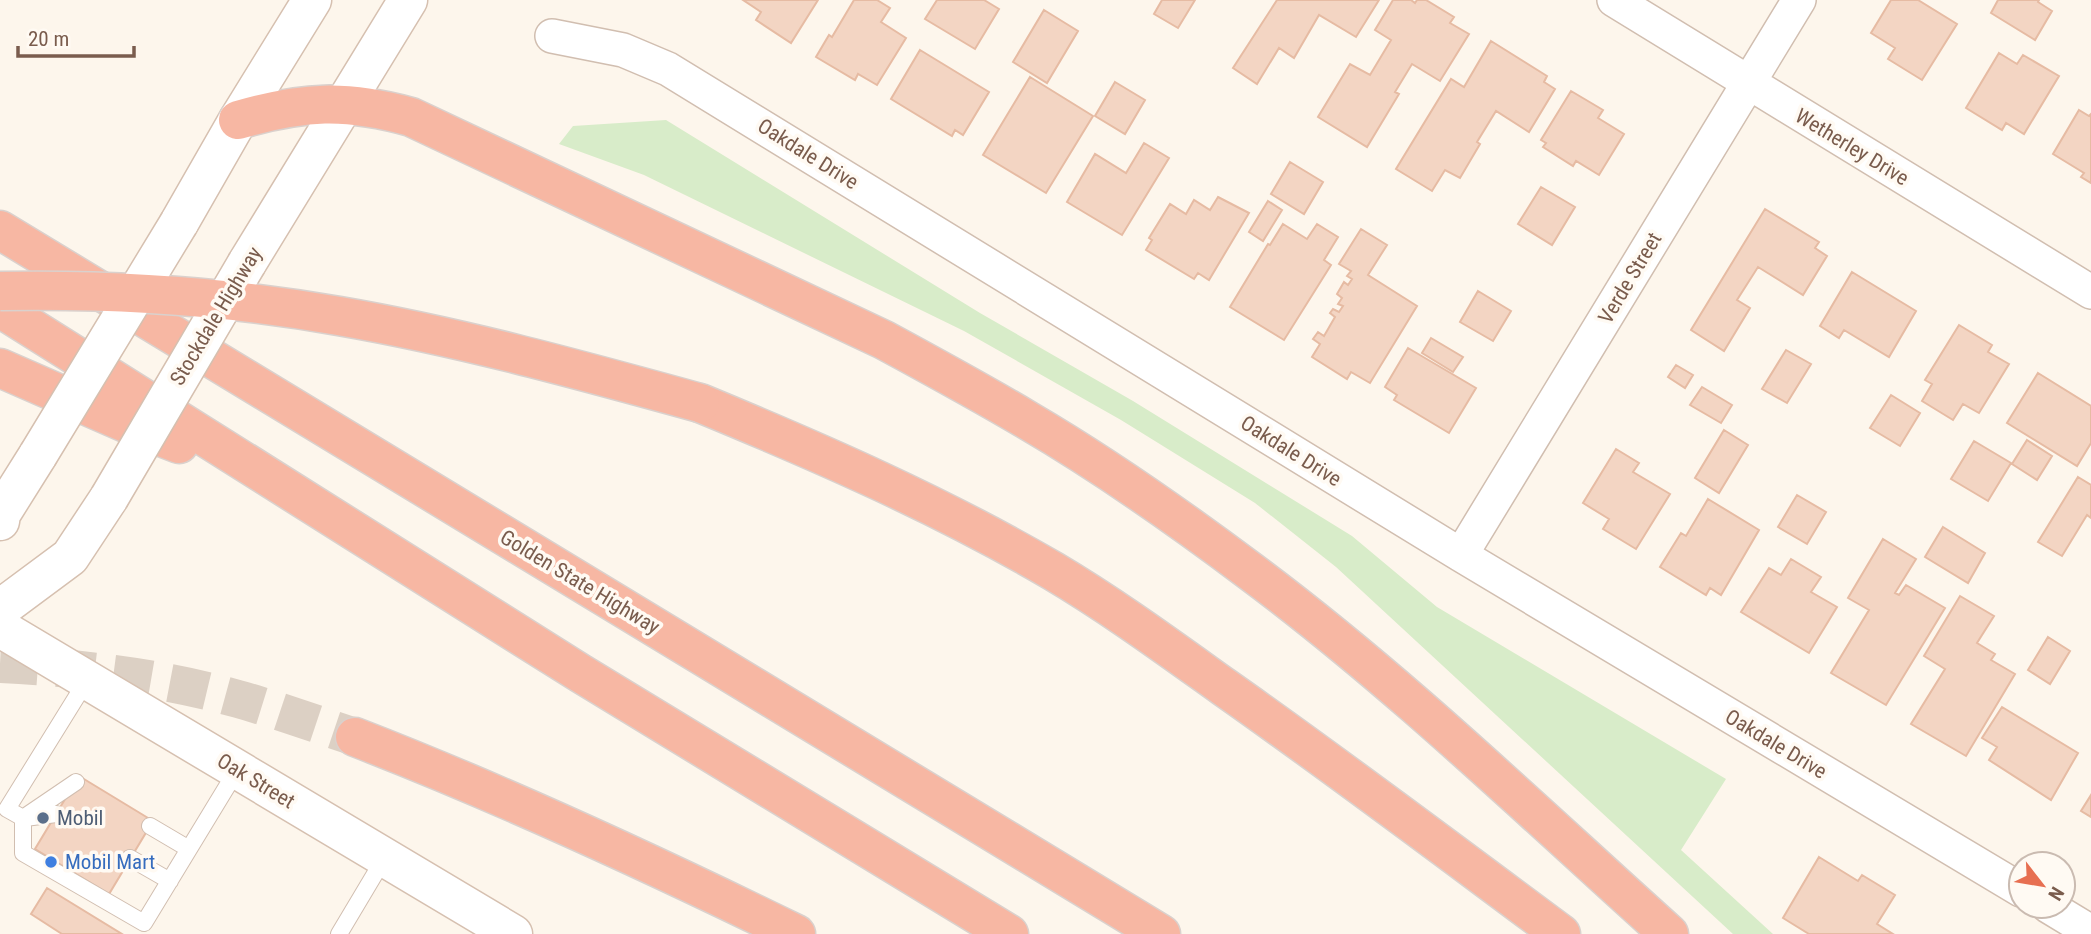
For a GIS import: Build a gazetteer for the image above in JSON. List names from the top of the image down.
{
  "streets": {
    "highway": ["Golden State Highway"],
    "main road": ["Stockdale Highway", "Oak Street"],
    "street": ["Wetherley Drive", "Oakdale Drive", "Verde Street"]
  },
  "crossings": [
    ["Wetherley Drive", "Verde Street"],
    ["Oakdale Drive", "Verde Street"]
  ],
  "places": ["Mobil", "Mobil Mart"],
  "scale_bar": "20 m",
  "north": "bottom right"
}
